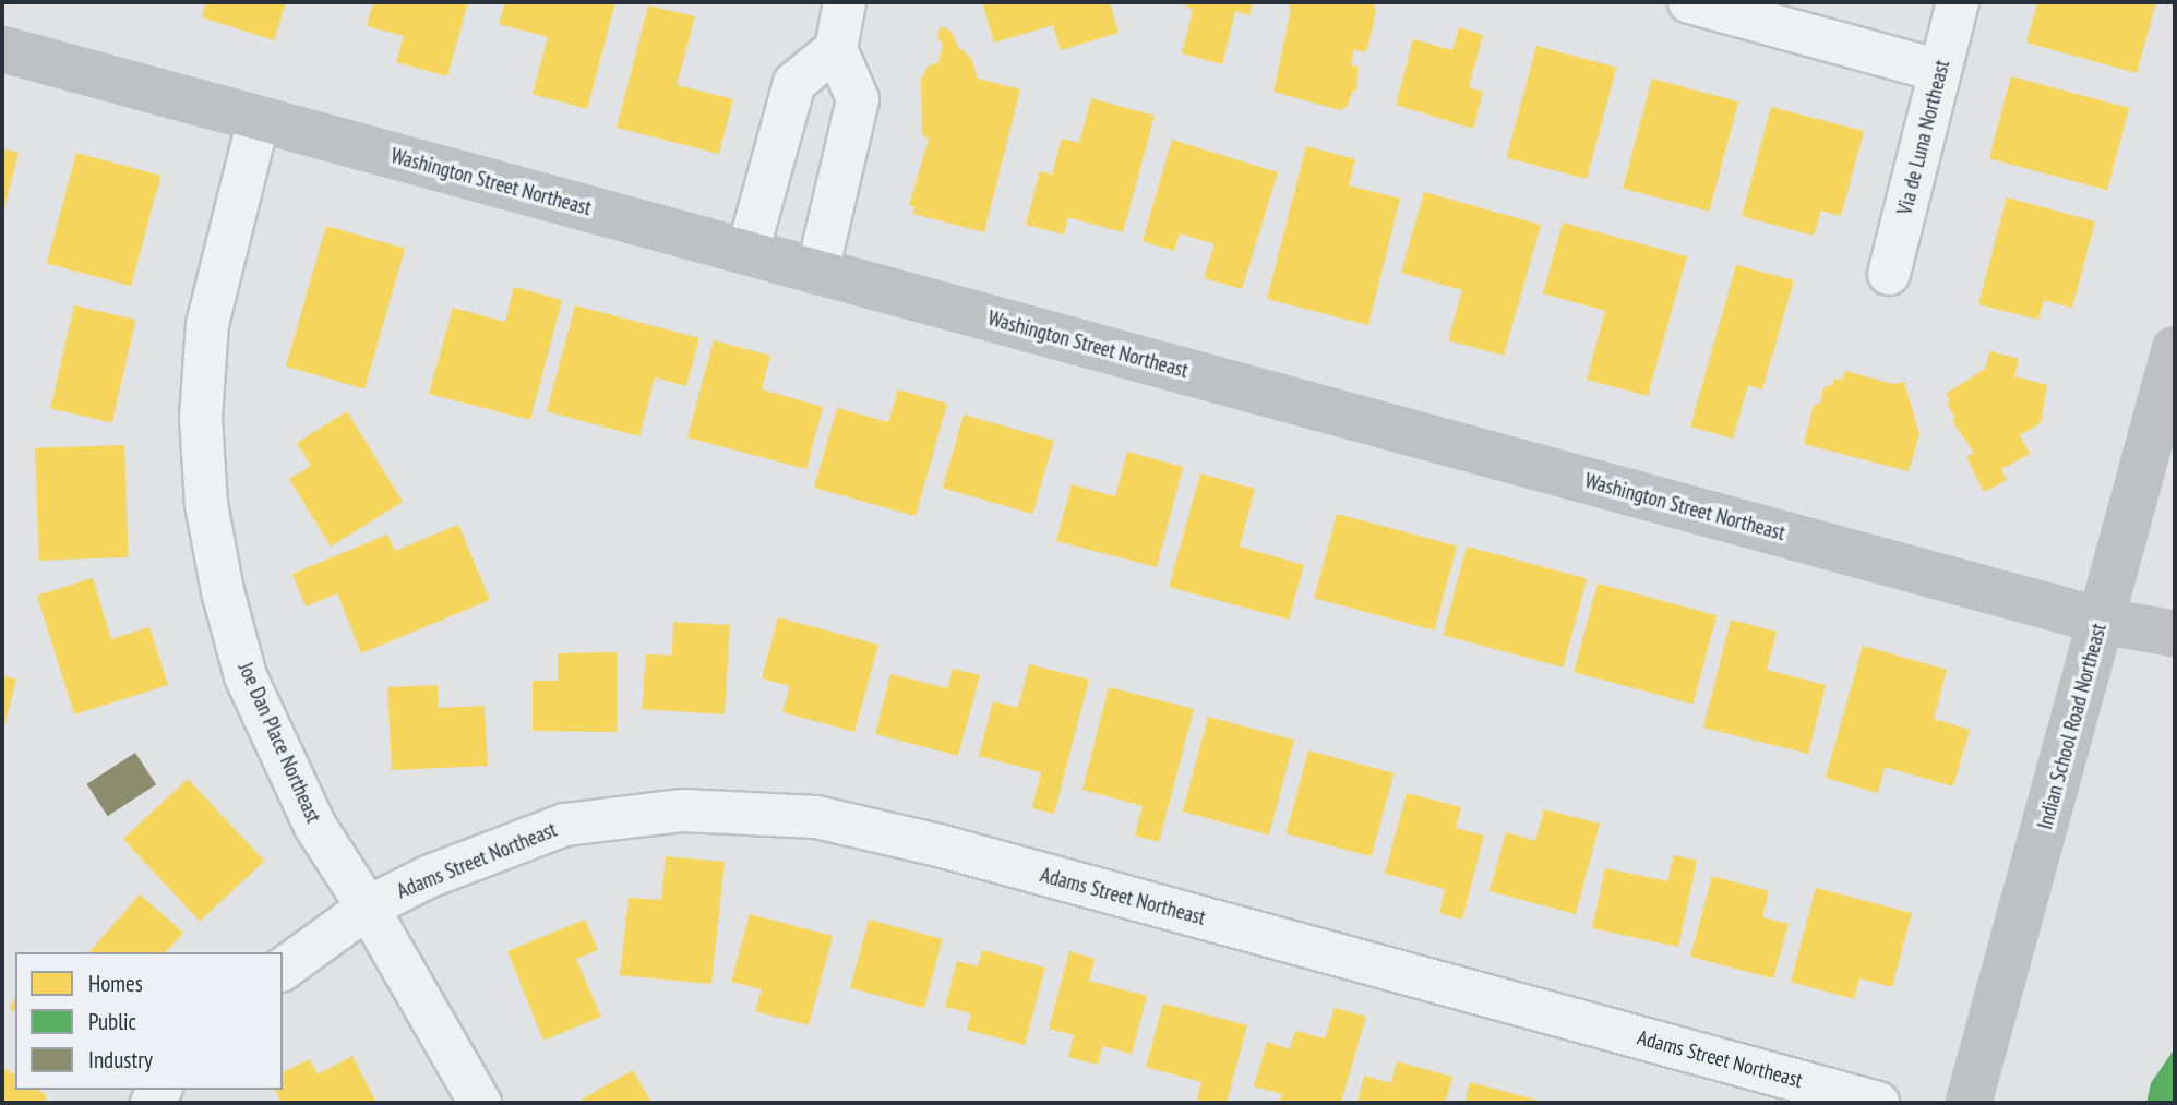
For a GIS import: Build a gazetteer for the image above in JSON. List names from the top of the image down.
{
  "streets": {
    "street": [
      "Via de Luna Northeast",
      "Washington Street Northeast",
      "Indian School Road Northeast",
      "Joe Dan Place Northeast",
      "Adams Street Northeast"
    ]
  },
  "crossings": [
    ["Washington Street Northeast", "Indian School Road Northeast"],
    ["Washington Street Northeast", "Joe Dan Place Northeast"],
    ["Joe Dan Place Northeast", "Adams Street Northeast"]
  ],
  "legend": ["Homes", "Public", "Industry"]
}
